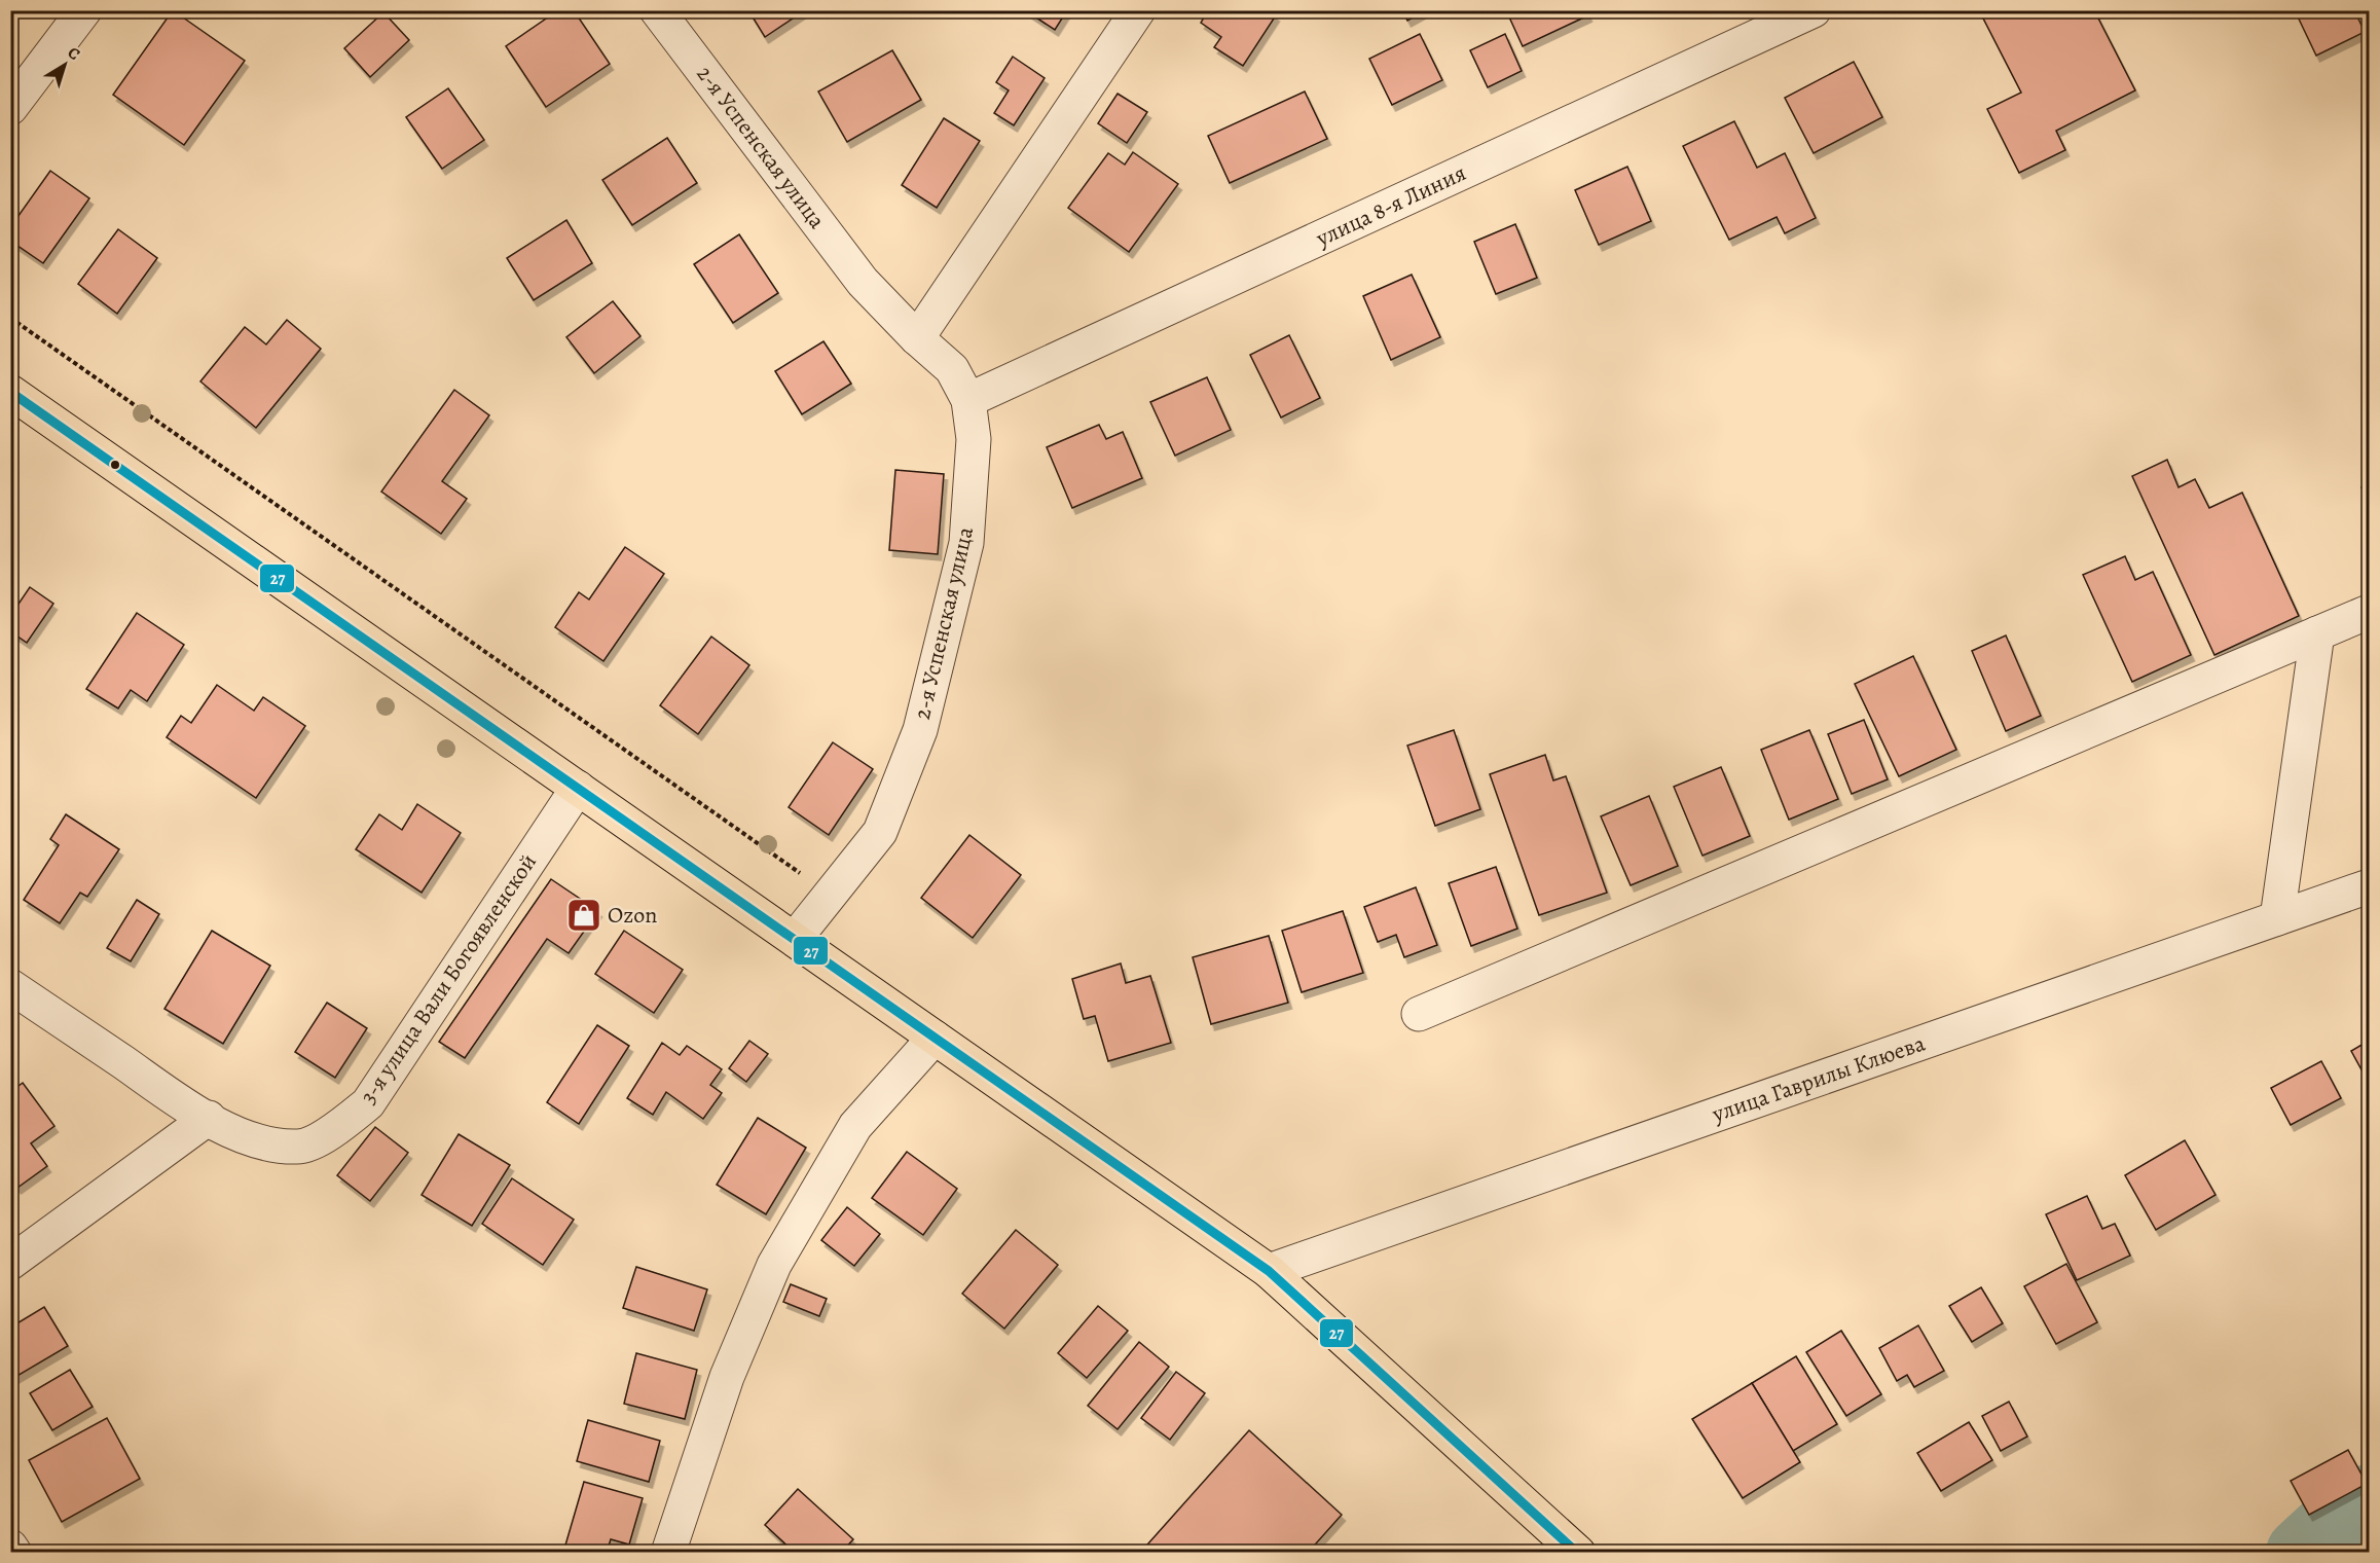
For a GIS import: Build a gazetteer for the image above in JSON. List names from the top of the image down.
{
  "streets": {
    "street": [
      "2-я Успенская улица",
      "улица 8-я Линия",
      "3-я улица Вали Богоявленской",
      "улица Гаврилы Клюева"
    ]
  },
  "crossings": [
    ["2-я Успенская улица", "улица 8-я Линия"]
  ],
  "places": {
    "shop": ["Ozon"]
  },
  "lines": ["transit line 27"],
  "north": "top right"
}
